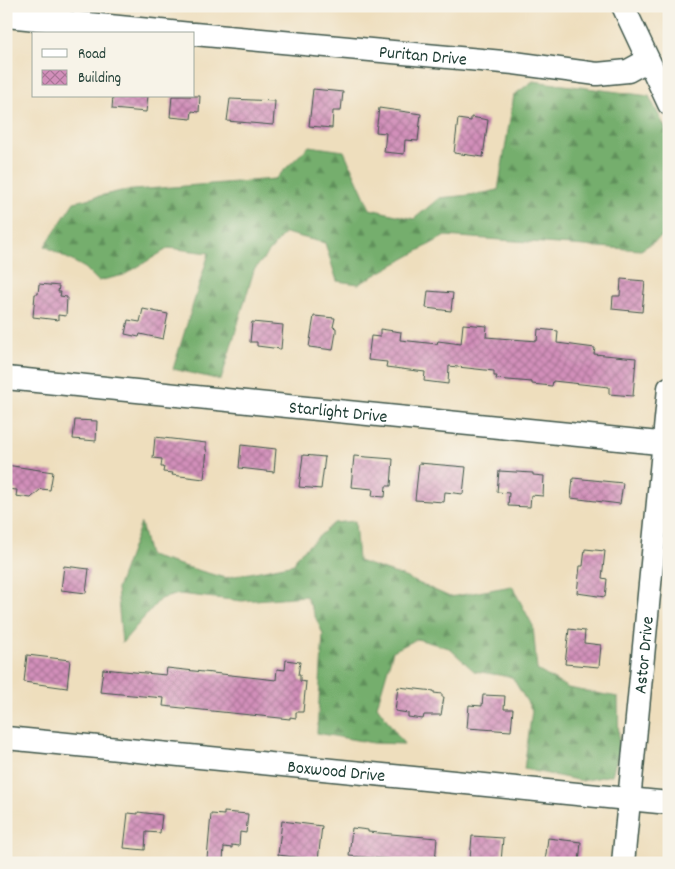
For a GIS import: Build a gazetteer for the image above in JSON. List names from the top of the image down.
{
  "streets": {
    "street": [
      "Puritan Drive",
      "Starlight Drive",
      "Astor Drive",
      "Boxwood Drive"
    ]
  },
  "crossings": [
    ["Starlight Drive", "Astor Drive"],
    ["Astor Drive", "Boxwood Drive"]
  ],
  "legend": ["Road", "Building"]
}
